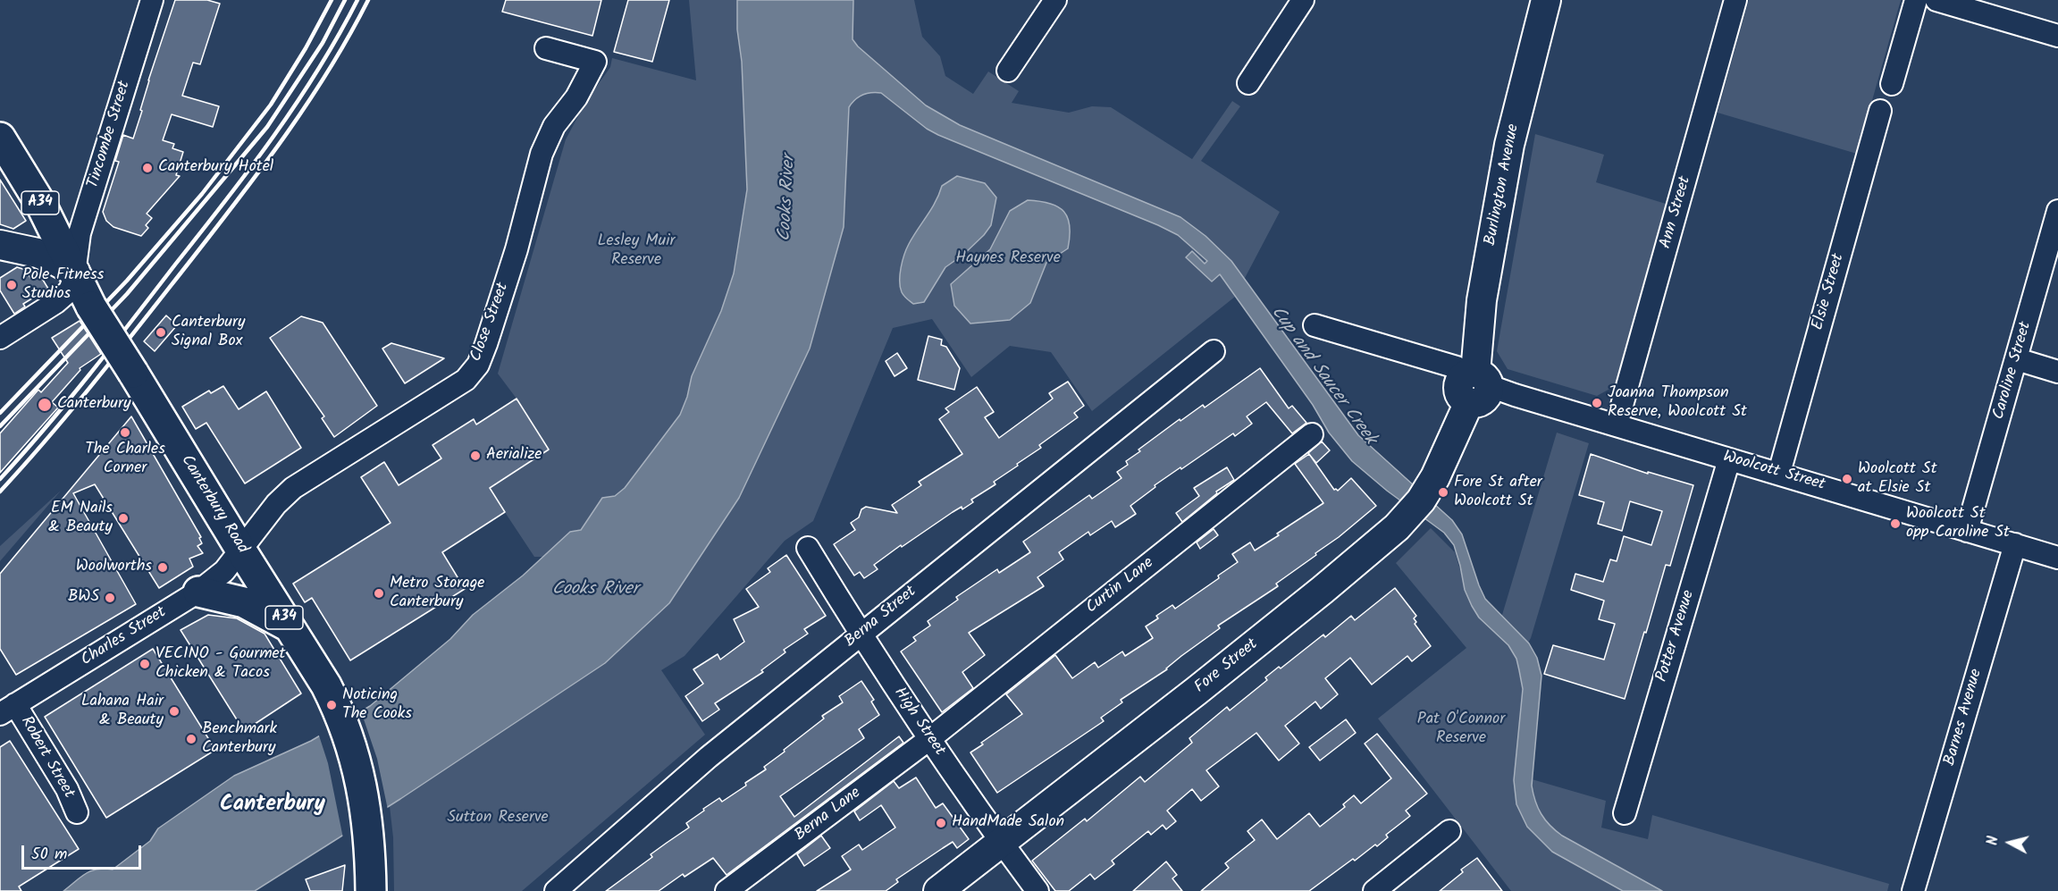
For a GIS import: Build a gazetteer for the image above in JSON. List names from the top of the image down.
{
  "streets": {
    "highway": ["A34", "Canterbury Road"],
    "main road": ["Burlington Avenue", "Fore Street"],
    "street": [
      "Tincombe Street",
      "Ann Street",
      "Elsie Street",
      "Close Street",
      "Caroline Street",
      "Woolcott Street",
      "Curtin Lane",
      "Berna Street",
      "Potter Avenue",
      "Charles Street",
      "Barnes Avenue",
      "High Street",
      "Robert Street",
      "Berna Lane"
    ]
  },
  "crossings": [
    ["Tincombe Street", "Canterbury Road"],
    ["Burlington Avenue", "Woolcott Street"],
    ["Burlington Avenue", "Fore Street"],
    ["Ann Street", "Woolcott Street"],
    ["Elsie Street", "Woolcott Street"],
    ["Close Street", "Canterbury Road"],
    ["Close Street", "Charles Street"],
    ["Caroline Street", "Woolcott Street"],
    ["Woolcott Street", "Potter Avenue"],
    ["Woolcott Street", "Fore Street"],
    ["Woolcott Street", "Barnes Avenue"],
    ["Canterbury Road", "Charles Street"],
    ["Curtin Lane", "High Street"],
    ["Curtin Lane", "Berna Lane"],
    ["Berna Street", "High Street"],
    ["Charles Street", "Robert Street"],
    ["Fore Street", "High Street"],
    ["High Street", "Berna Lane"]
  ],
  "districts": ["Canterbury"],
  "water": ["Cooks River", "Cup and Saucer Creek"],
  "parks": [
    "Lesley Muir Reserve",
    "Haynes Reserve",
    "Pat O'Connor Reserve",
    "Sutton Reserve"
  ],
  "places": [
    "Canterbury Hotel",
    "Pole Fitness Studios",
    "Canterbury Signal Box",
    "Joanna Thompson Reserve, Woolcott St",
    "Canterbury",
    "The Charles Corner",
    "Aerialize",
    "Woolcott St at Elsie St",
    "Fore St after Woolcott St",
    "EM Nails & Beauty",
    "Woolcott St opp Caroline St",
    "Woolworths",
    "Metro Storage Canterbury",
    "BWS",
    "VECINO - Gourmet Chicken & Tacos",
    "Noticing The Cooks",
    "Lahana Hair & Beauty",
    "Benchmark Canterbury",
    "HandMade Salon"
  ],
  "scale_bar": "50 m",
  "north": "left"
}
